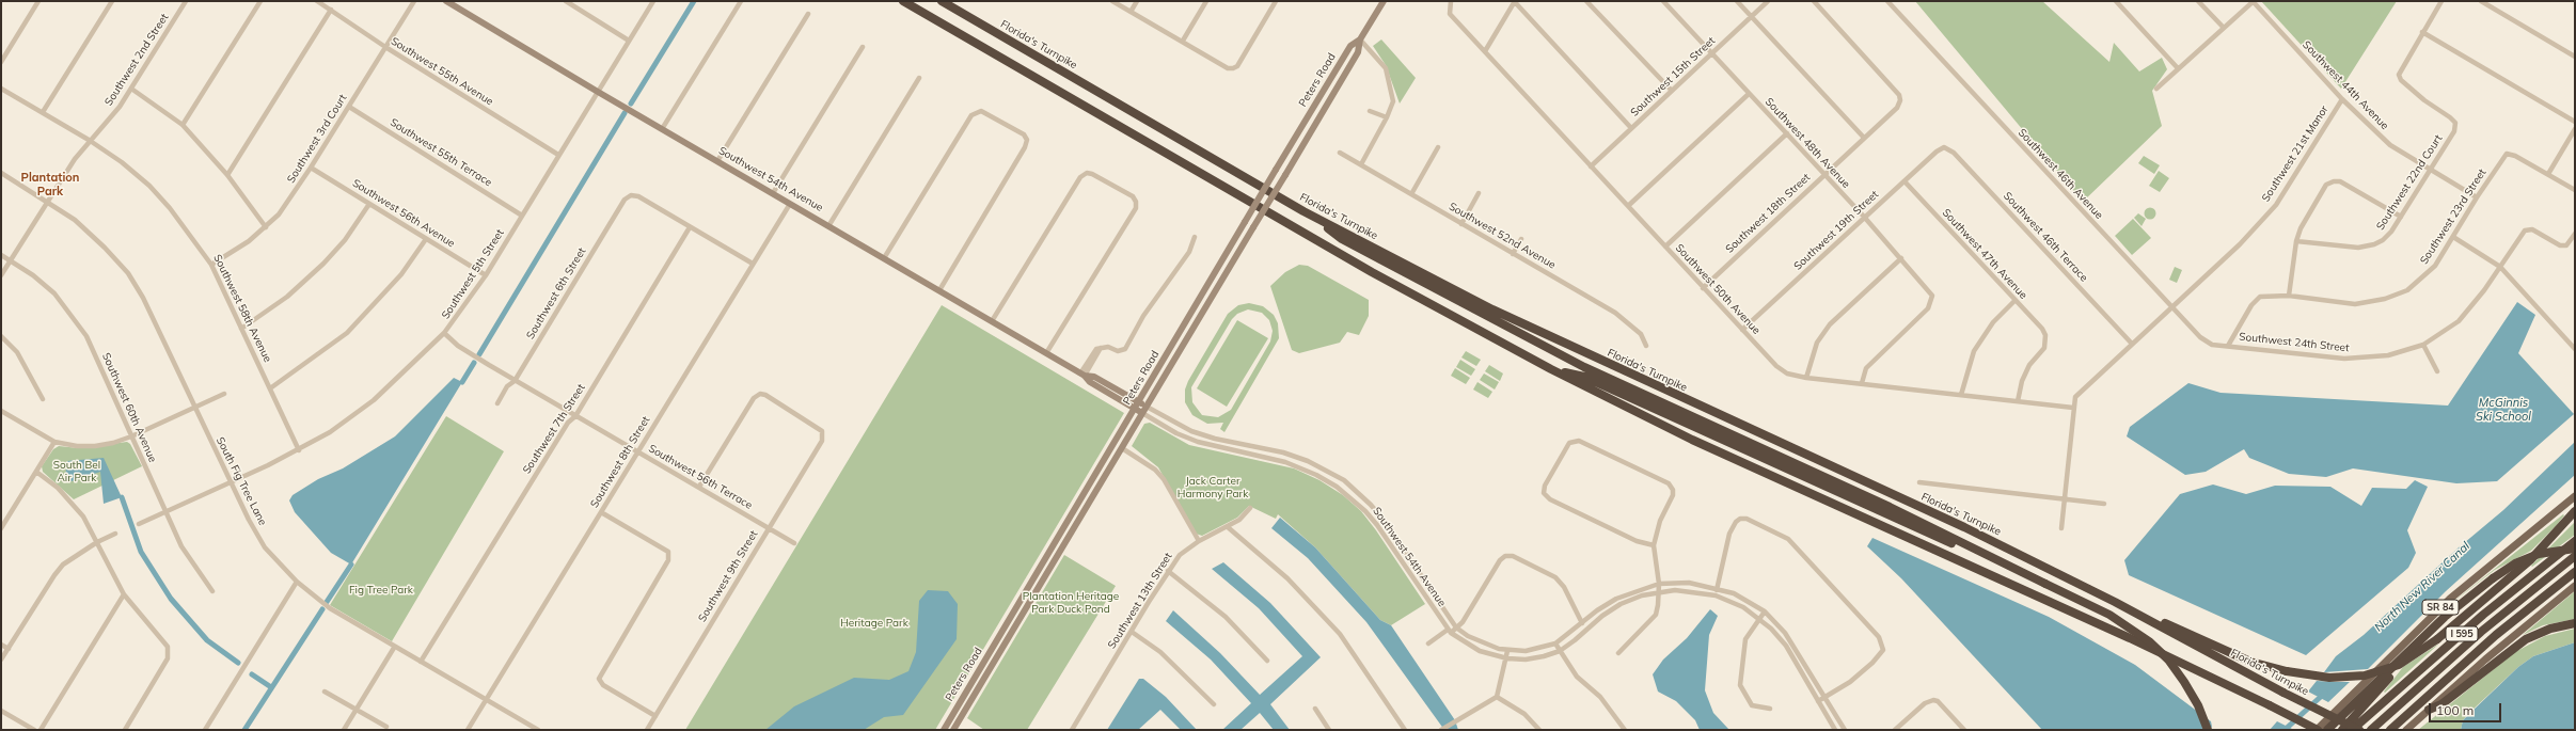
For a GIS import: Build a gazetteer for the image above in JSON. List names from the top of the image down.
{
  "streets": {
    "highway": ["Florida's Turnpike", "I 595"],
    "main road": ["Peters Road", "Southwest 54th Avenue", "SR 84"],
    "street": [
      "Southwest 2nd Street",
      "Southwest 55th Avenue",
      "Southwest 15th Street",
      "Southwest 44th Avenue",
      "Southwest 3rd Court",
      "Southwest 48th Avenue",
      "Southwest 55th Terrace",
      "Southwest 21st Manor",
      "Southwest 46th Avenue",
      "Southwest 22nd Court",
      "Southwest 56th Avenue",
      "Southwest 18th Street",
      "Southwest 23rd Street",
      "Southwest 19th Street",
      "Southwest 52nd Avenue",
      "Southwest 46th Terrace",
      "Southwest 47th Avenue",
      "Southwest 5th Street",
      "Southwest 50th Avenue",
      "Southwest 6th Street",
      "Southwest 58th Avenue",
      "Southwest 24th Street",
      "Southwest 60th Avenue",
      "Southwest 7th Street",
      "Southwest 8th Street",
      "Southwest 56th Terrace",
      "South Fig Tree Lane",
      "Southwest 9th Street",
      "Southwest 13th Street"
    ]
  },
  "crossings": [
    ["Southwest 2nd Street", "Southwest 58th Avenue"],
    ["Southwest 2nd Street", "Southwest 60th Avenue"],
    ["Southwest 2nd Street", "South Fig Tree Lane"],
    ["Southwest 55th Avenue", "Southwest 3rd Court"],
    ["Southwest 55th Avenue", "Southwest 5th Street"],
    ["Southwest 15th Street", "Southwest 48th Avenue"],
    ["Southwest 15th Street", "Southwest 50th Avenue"],
    ["Peters Road", "Southwest 54th Avenue"],
    ["Southwest 44th Avenue", "Southwest 21st Manor"],
    ["Southwest 44th Avenue", "Southwest 22nd Court"],
    ["Southwest 44th Avenue", "Southwest 23rd Street"],
    ["Southwest 3rd Court", "Southwest 55th Terrace"],
    ["Southwest 3rd Court", "Southwest 56th Avenue"],
    ["Southwest 3rd Court", "Southwest 58th Avenue"],
    ["Southwest 48th Avenue", "Southwest 18th Street"],
    ["Southwest 48th Avenue", "Southwest 19th Street"],
    ["Southwest 48th Avenue", "Southwest 50th Avenue"],
    ["Southwest 55th Terrace", "Southwest 5th Street"],
    ["Southwest 21st Manor", "Southwest 46th Avenue"],
    ["Southwest 46th Avenue", "Southwest 23rd Street"],
    ["Southwest 46th Avenue", "Southwest 24th Street"],
    ["Southwest 54th Avenue", "Southwest 5th Street"],
    ["Southwest 54th Avenue", "Southwest 8th Street"],
    ["Southwest 56th Avenue", "Southwest 5th Street"],
    ["Southwest 18th Street", "Southwest 50th Avenue"],
    ["Southwest 23rd Street", "Southwest 24th Street"],
    ["Southwest 19th Street", "Southwest 46th Terrace"],
    ["Southwest 19th Street", "Southwest 47th Avenue"],
    ["Southwest 19th Street", "Southwest 50th Avenue"],
    ["Southwest 47th Avenue", "Southwest 50th Avenue"],
    ["Southwest 5th Street", "Southwest 58th Avenue"],
    ["Southwest 5th Street", "Southwest 60th Avenue"],
    ["Southwest 5th Street", "Southwest 56th Terrace"],
    ["Southwest 5th Street", "South Fig Tree Lane"],
    ["Southwest 6th Street", "Southwest 7th Street"],
    ["Southwest 6th Street", "Southwest 56th Terrace"],
    ["Southwest 7th Street", "Southwest 56th Terrace"],
    ["Southwest 7th Street", "South Fig Tree Lane"],
    ["Southwest 8th Street", "Southwest 56th Terrace"],
    ["Southwest 8th Street", "South Fig Tree Lane"],
    ["Southwest 56th Terrace", "Southwest 9th Street"]
  ],
  "districts": ["Plantation Park"],
  "water": ["McGinnis Ski School", "North New River Canal"],
  "parks": [
    "South Bel Air Park",
    "Jack Carter Harmony Park",
    "Fig Tree Park",
    "Plantation Heritage Park Duck Pond",
    "Heritage Park"
  ],
  "scale_bar": "100 m"
}
